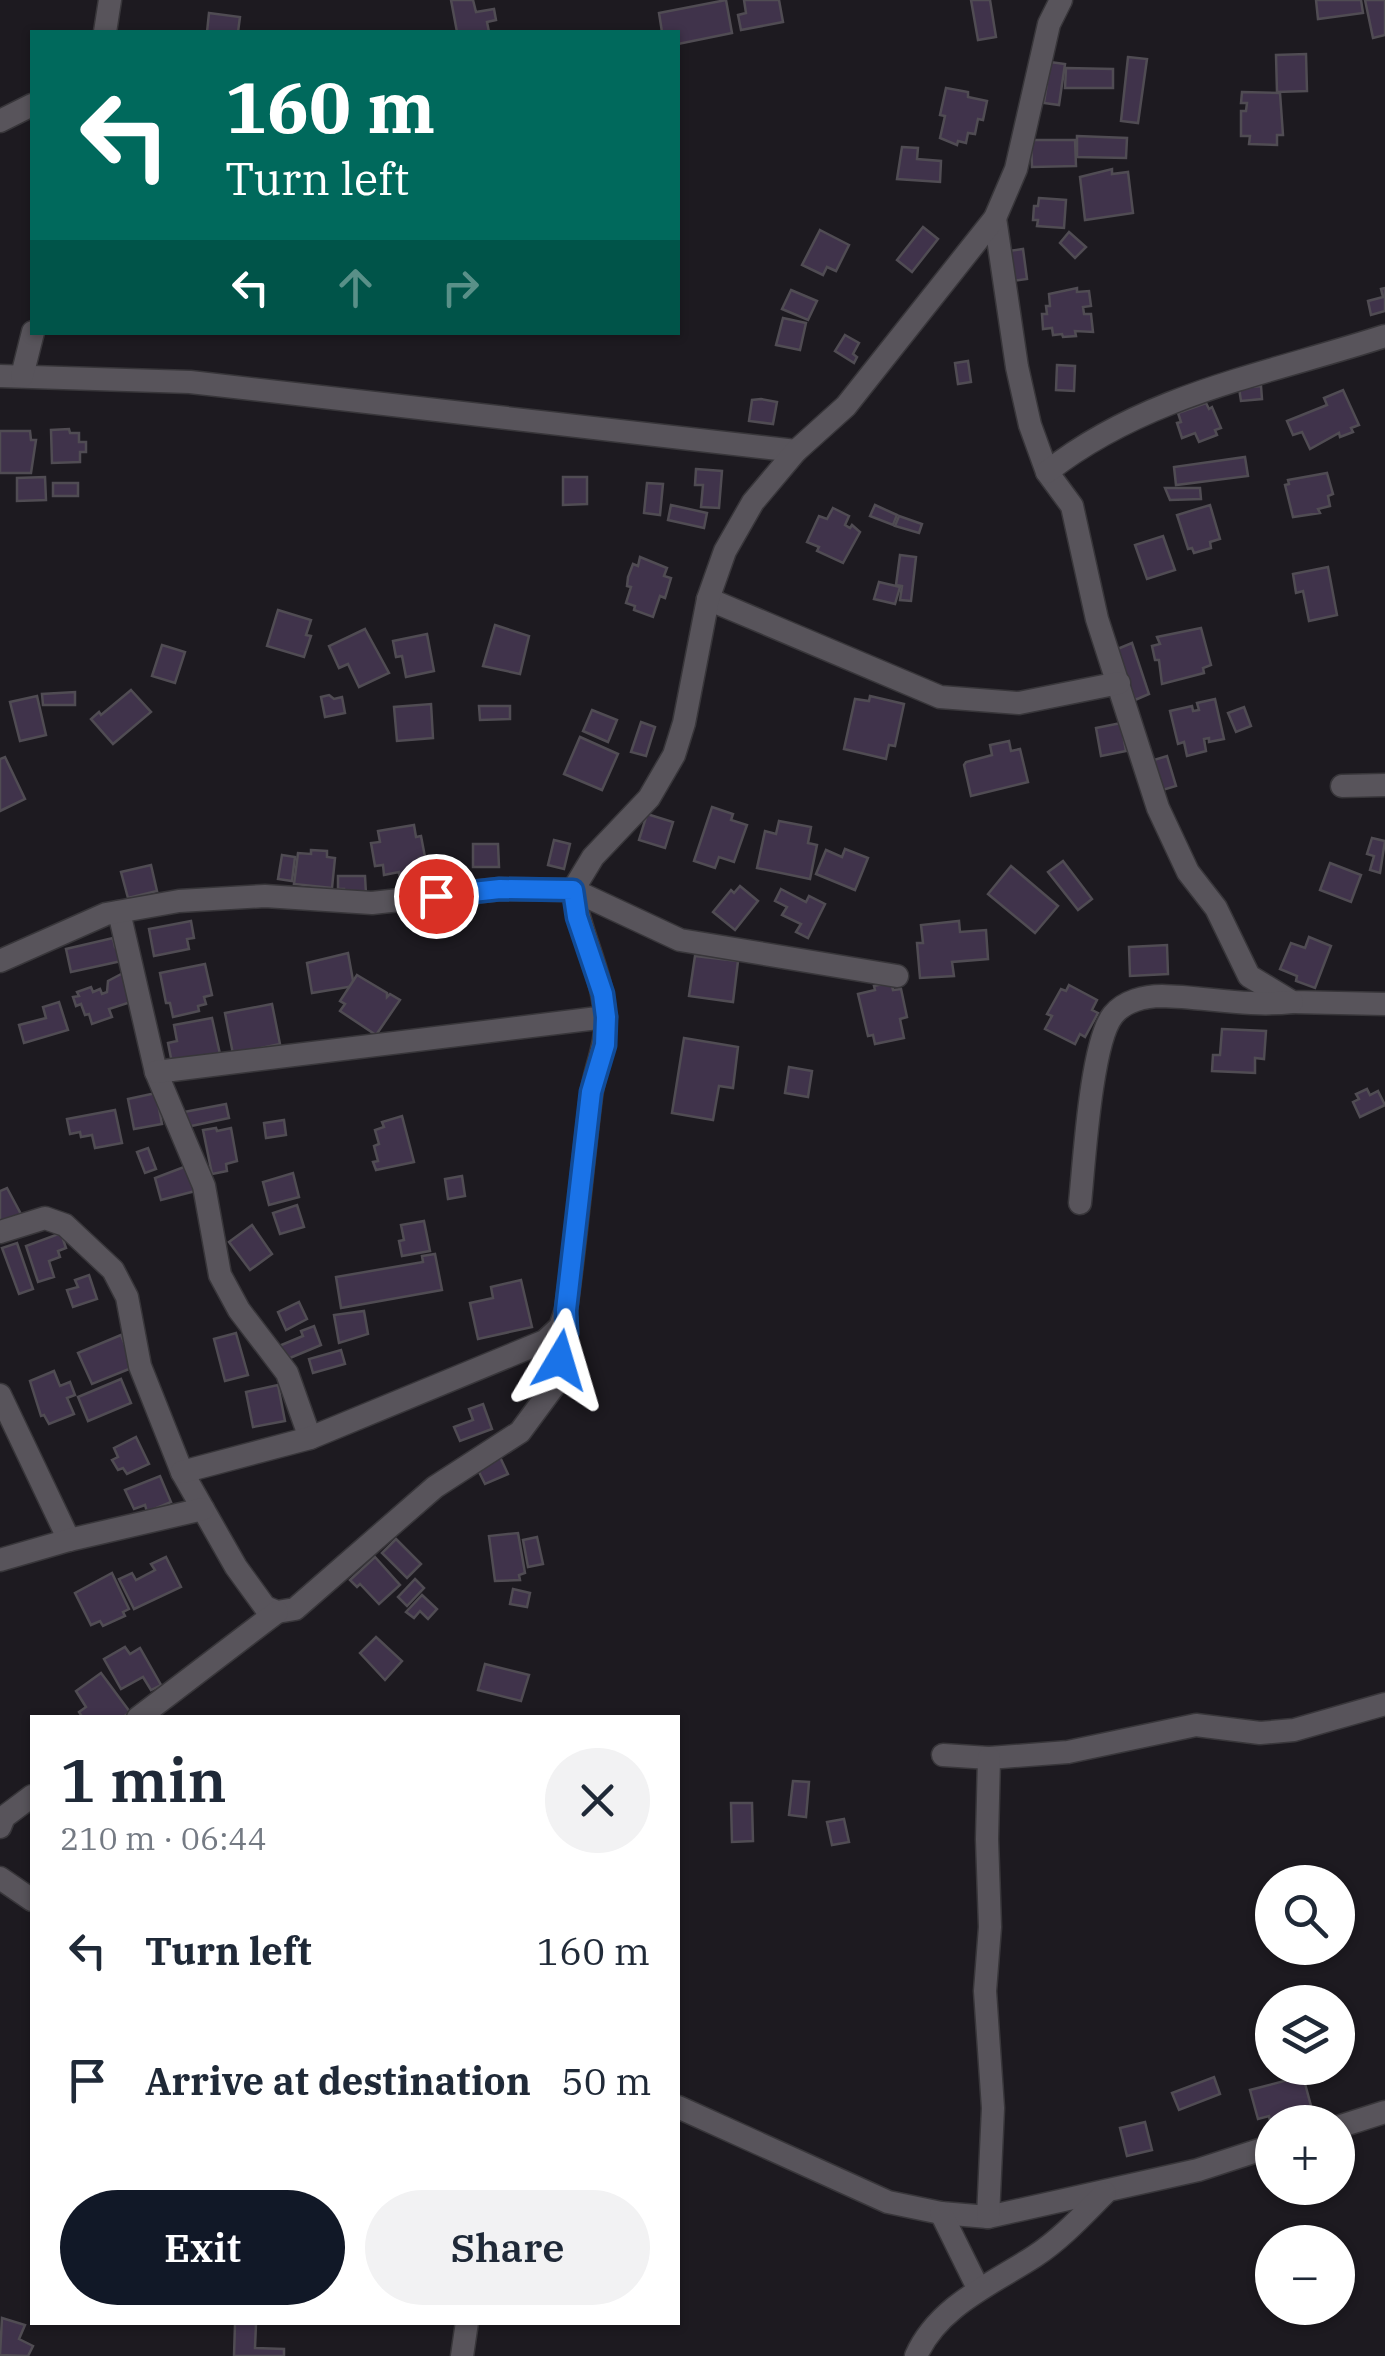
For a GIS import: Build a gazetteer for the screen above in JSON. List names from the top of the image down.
{
  "page": {
    "turn": ["160 m", "Turn left"],
    "heading": ["1 min", "210 m · 06:44"],
    "map_buttons": ["+", "−"],
    "list": [
      {
        "name": "Turn left",
        "value": "160 m"
      },
      {
        "name": "Arrive at destination",
        "value": "50 m"
      }
    ],
    "buttons": ["Exit", "Share"]
  }
}
